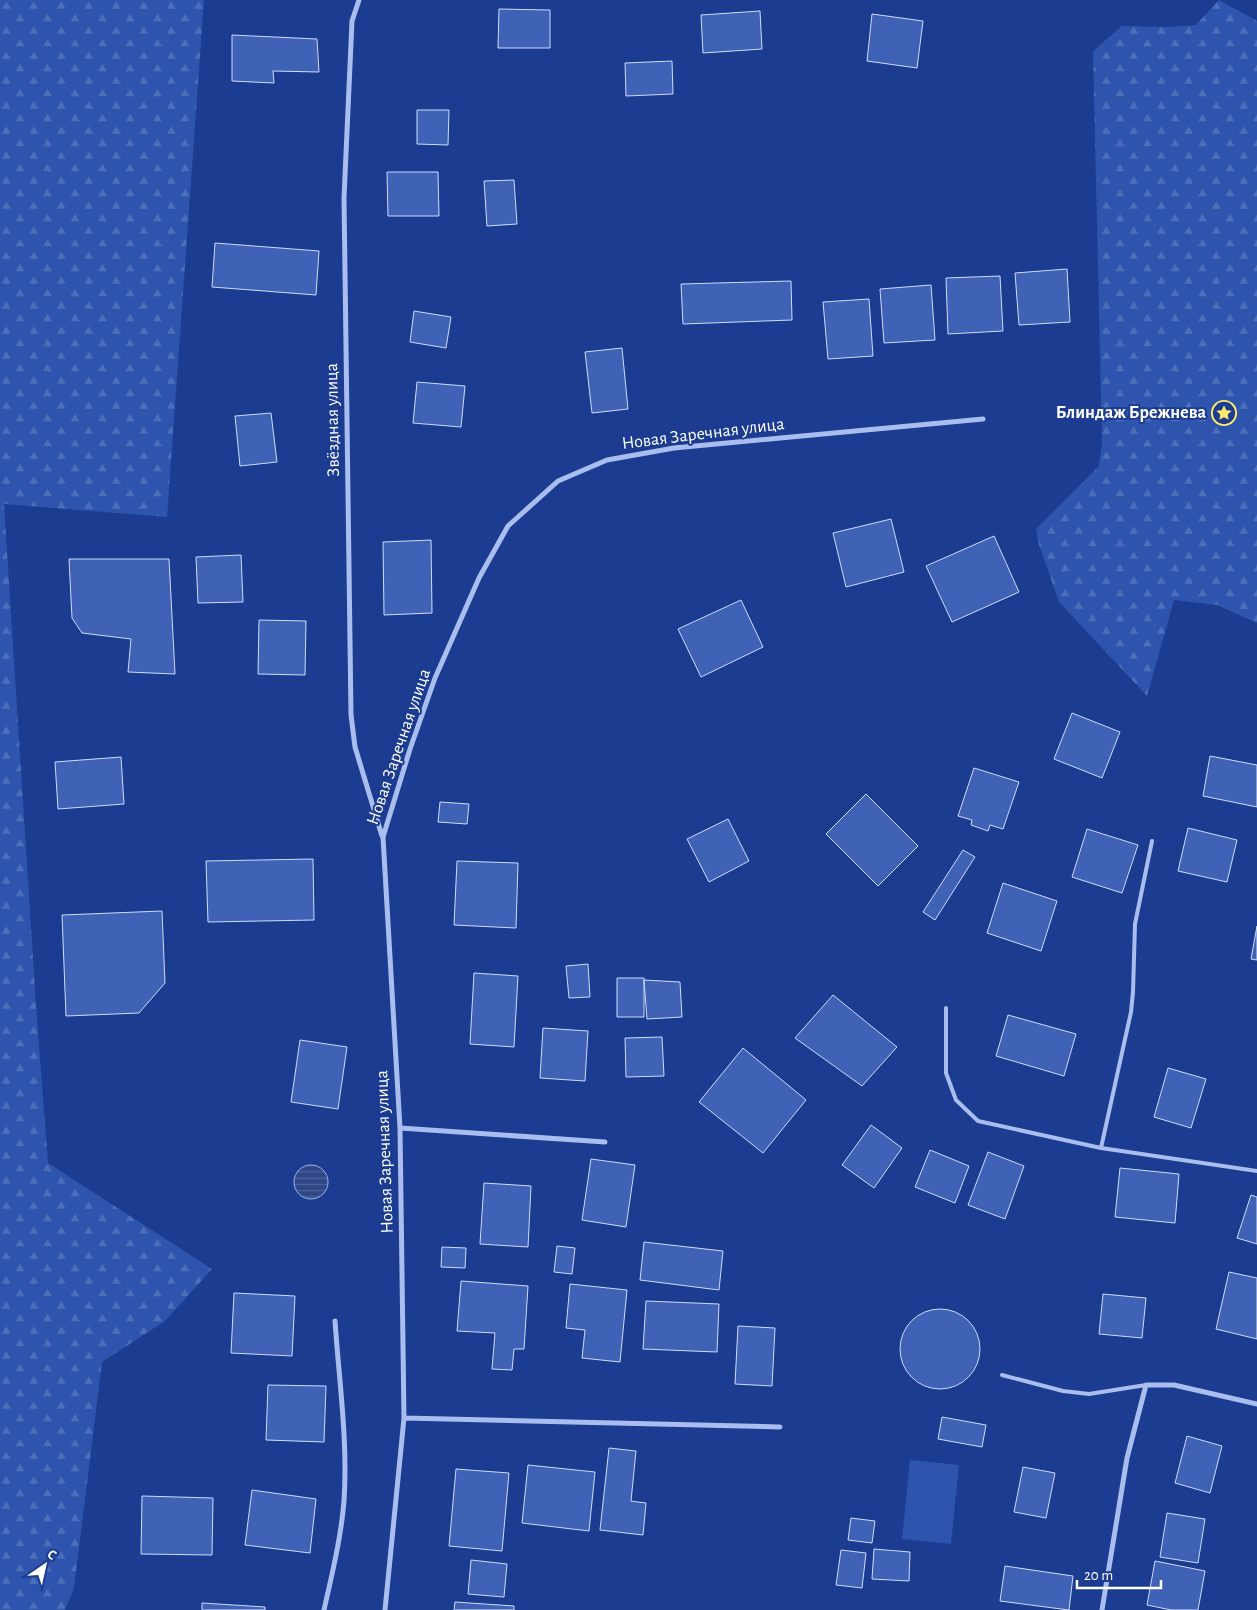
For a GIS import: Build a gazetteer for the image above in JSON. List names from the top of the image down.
{
  "streets": {
    "street": ["Звёздная улица", "Новая Заречная улица"]
  },
  "crossings": [
    ["Звёздная улица", "Новая Заречная улица"]
  ],
  "places": {
    "place": ["Блиндаж Брежнева"]
  },
  "scale_bar": "20 m",
  "north": "top right"
}
